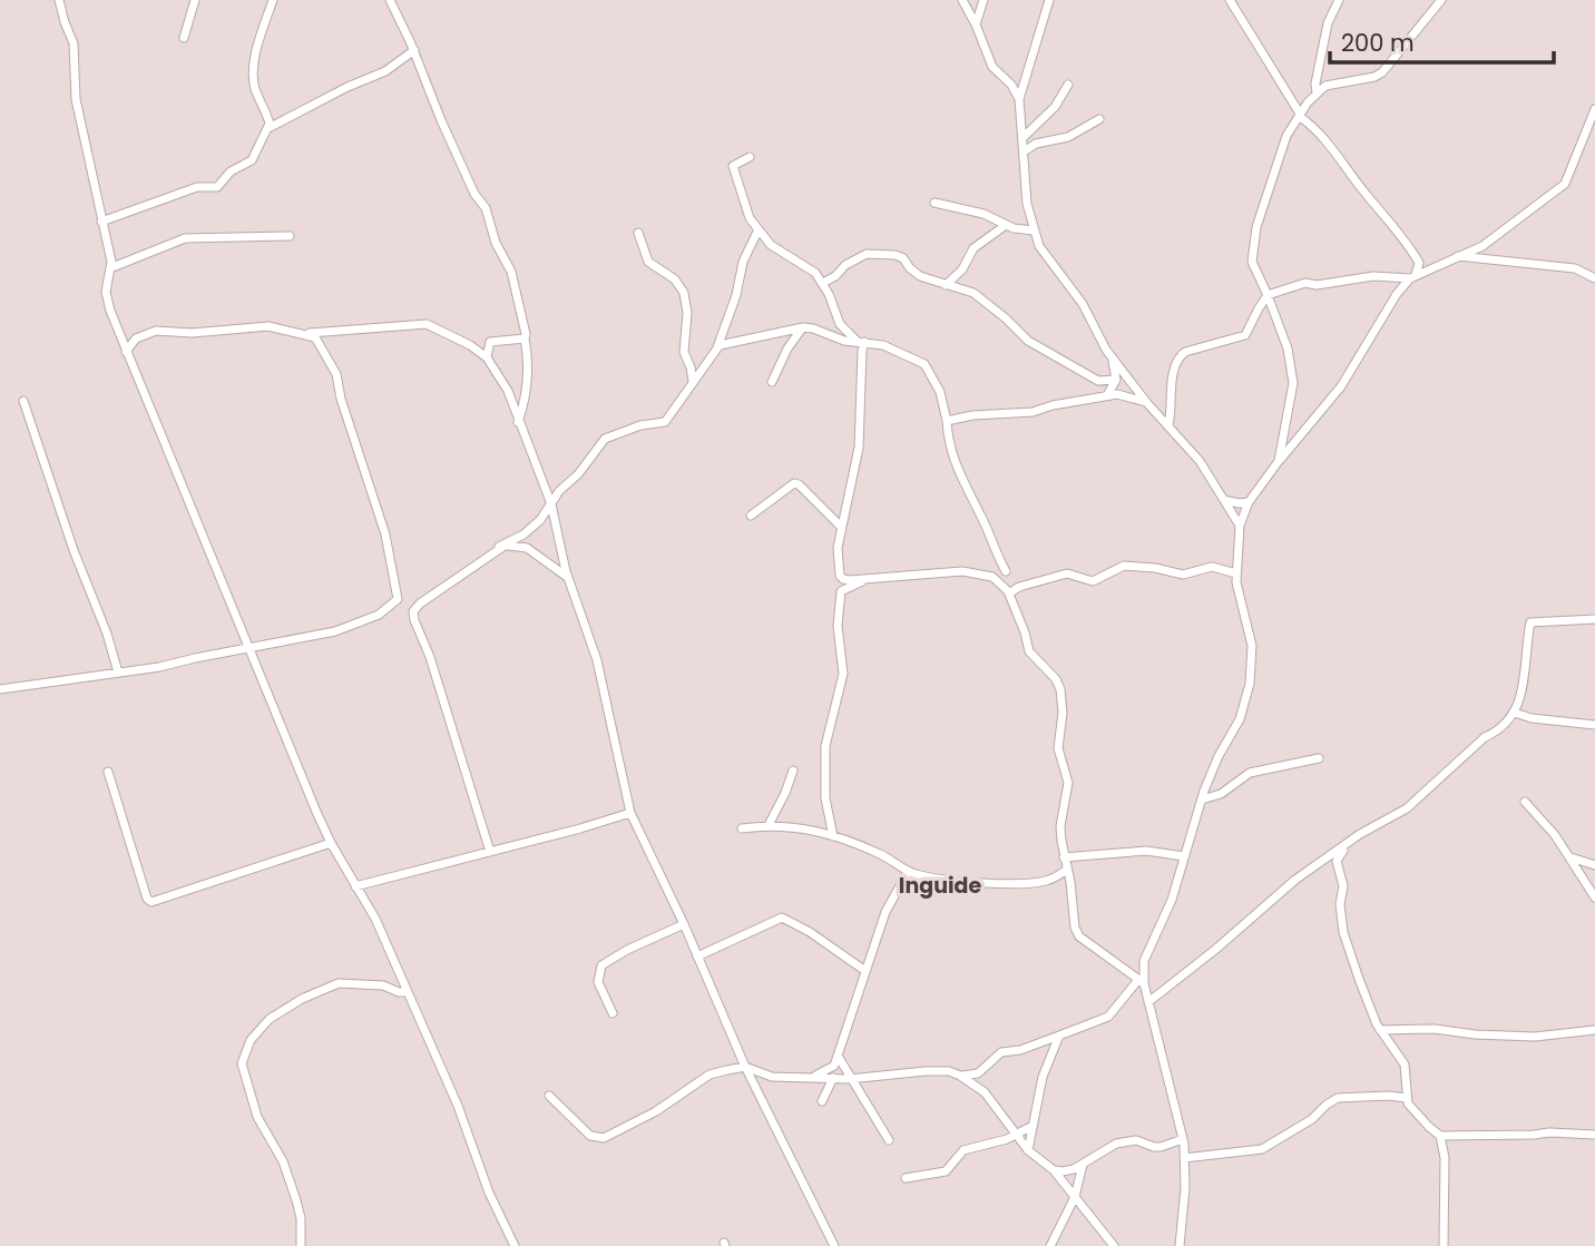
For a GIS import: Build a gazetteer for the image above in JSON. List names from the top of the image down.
{
  "districts": ["Inguide"],
  "scale_bar": "200 m"
}
